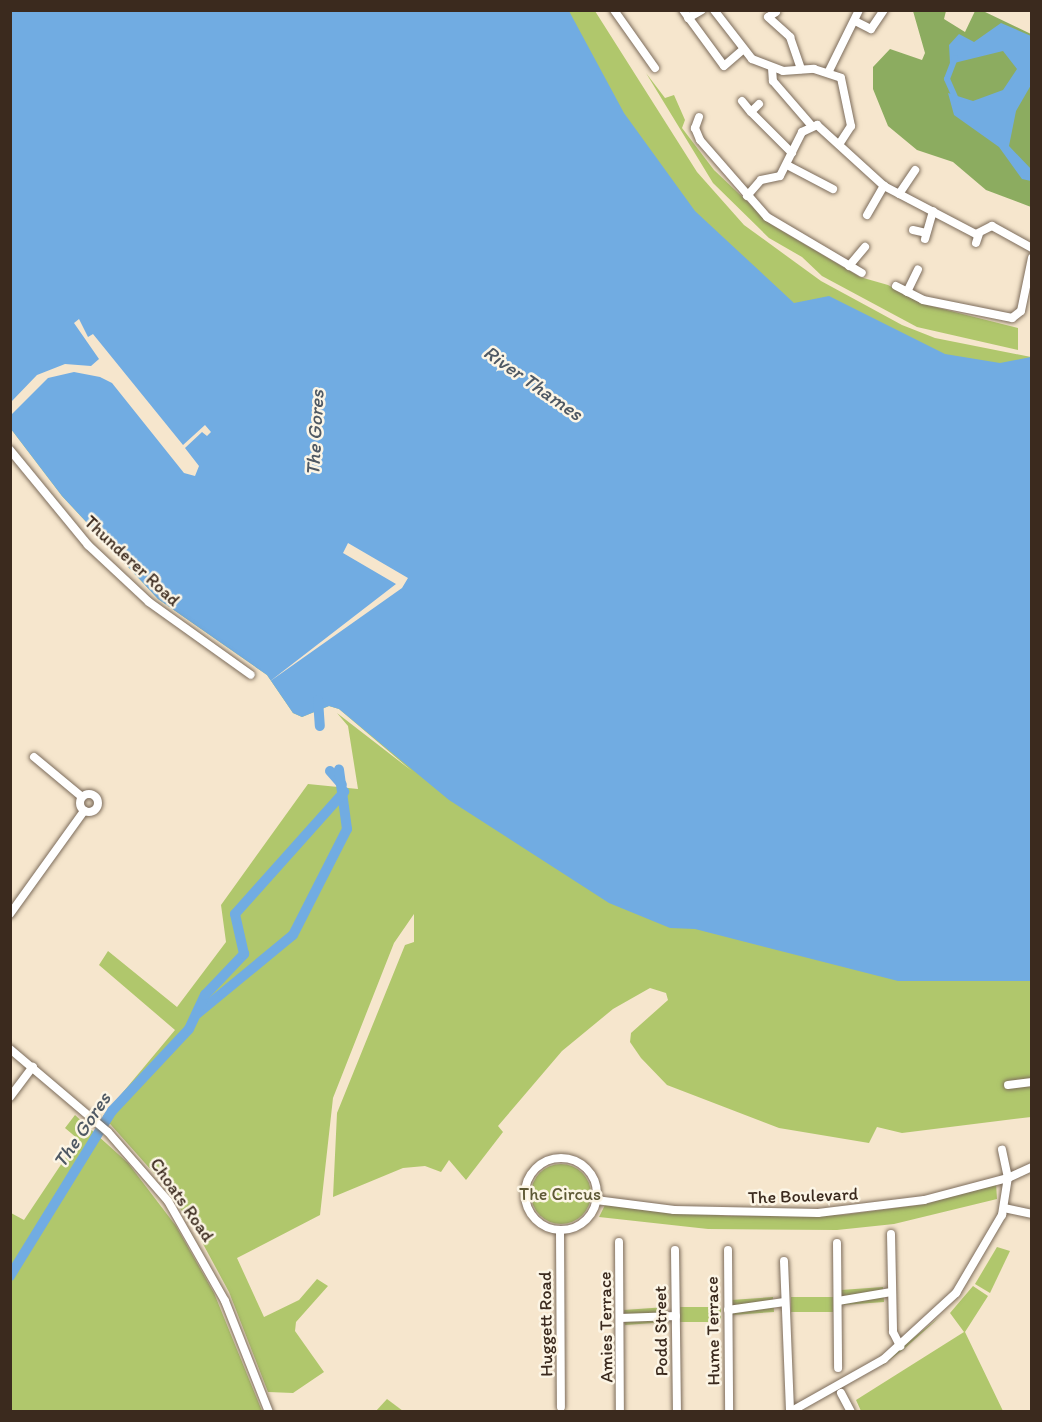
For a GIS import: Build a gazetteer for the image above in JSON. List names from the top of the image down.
{
  "streets": {
    "street": [
      "Thunderer Road",
      "The Boulevard",
      "Choats Road",
      "Huggett Road",
      "Amies Terrace",
      "Podd Street",
      "Hume Terrace"
    ]
  },
  "crossings": [
    ["The Boulevard", "Huggett Road"]
  ],
  "water": ["River Thames", "The Gores"],
  "parks": ["The Circus"]
}
